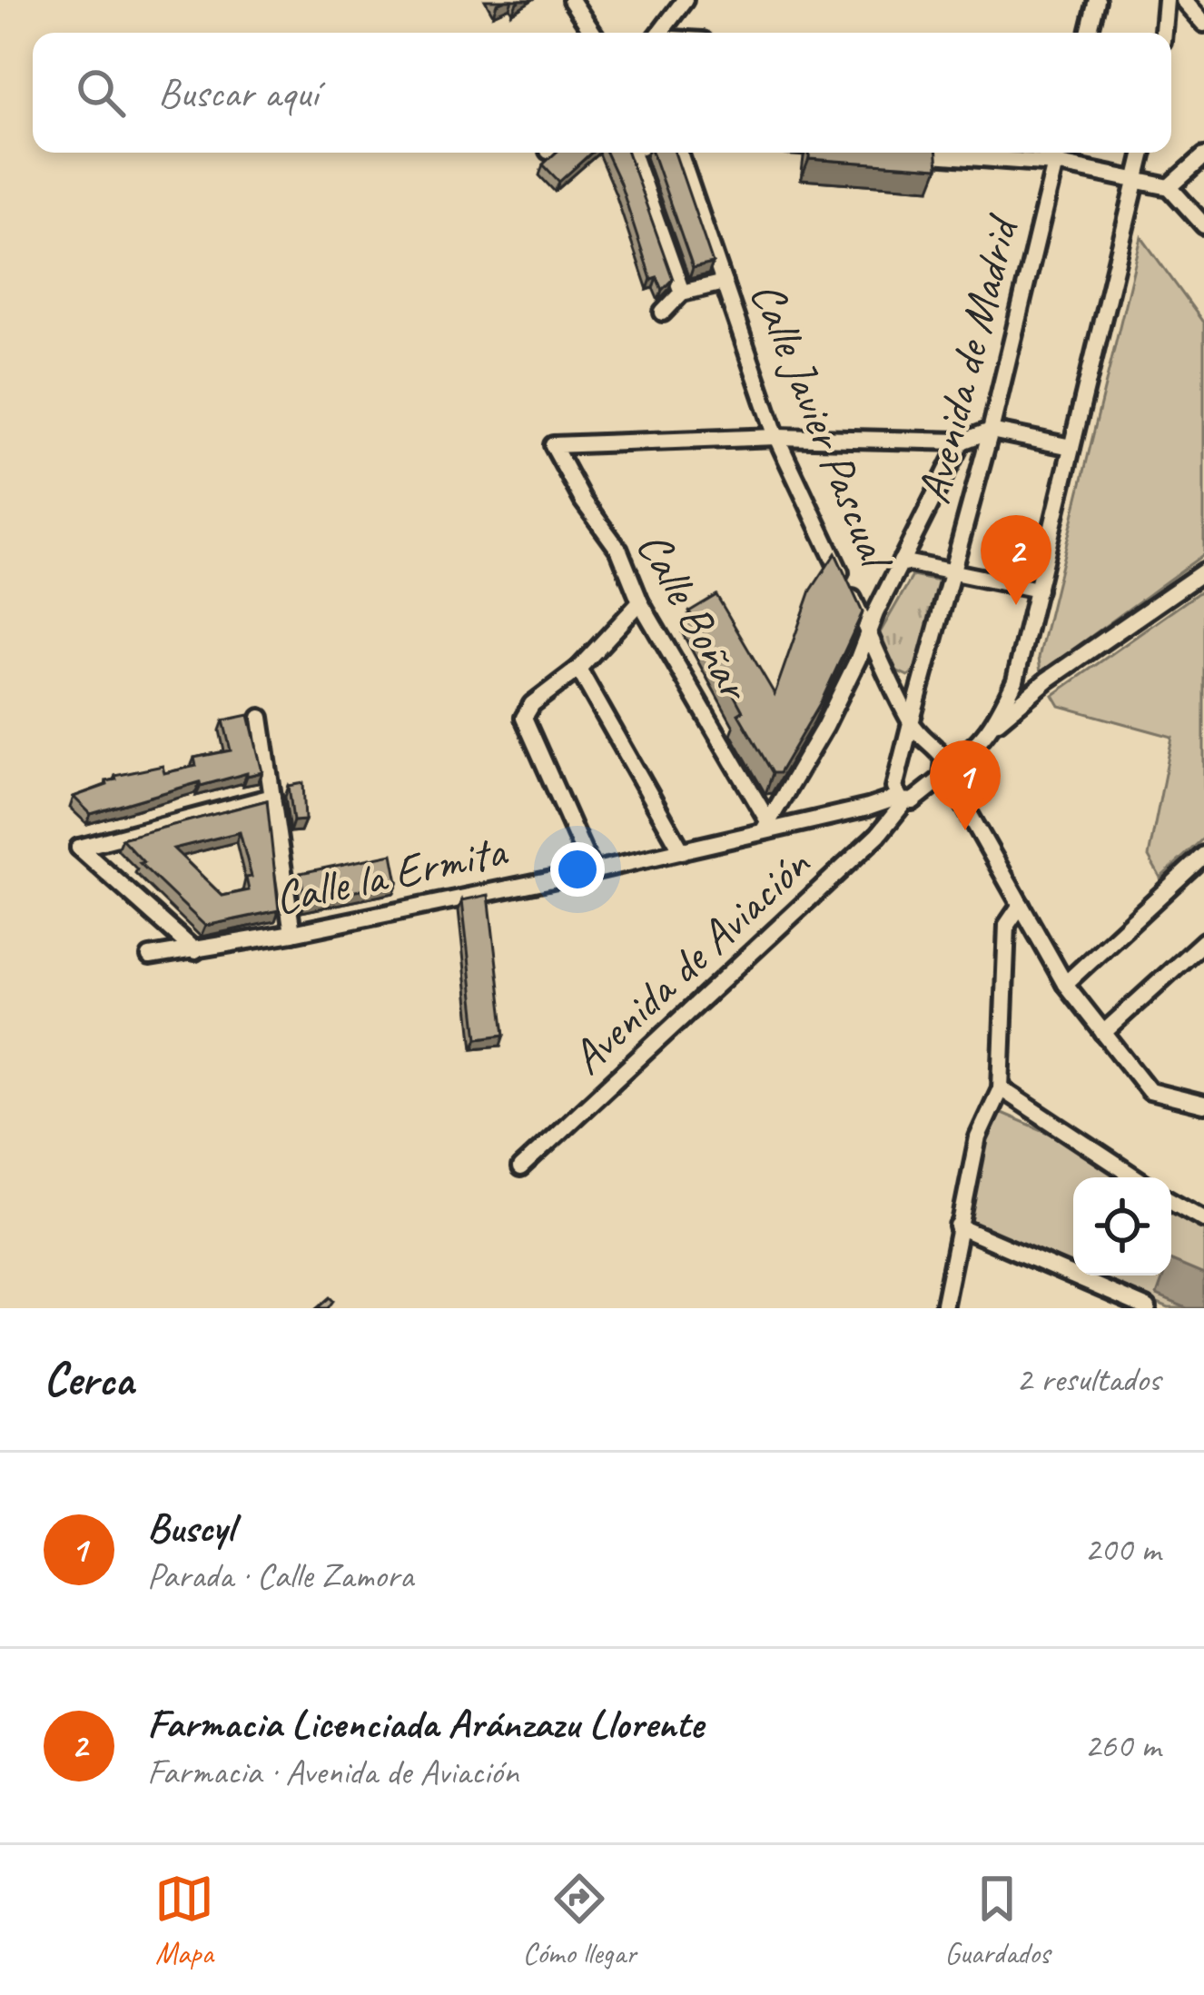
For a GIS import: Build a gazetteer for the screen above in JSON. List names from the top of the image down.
{
  "streets": {
    "street": [
      "Avenida de Madrid",
      "Calle Javier Pascual",
      "Calle Boñar",
      "Calle la Ermita",
      "Avenida de Aviación"
    ]
  },
  "crossings": [
    ["Avenida de Madrid", "Calle Javier Pascual"],
    ["Calle Javier Pascual", "Calle Boñar"],
    ["Calle Boñar", "Calle la Ermita"],
    ["Calle la Ermita", "Avenida de Aviación"]
  ],
  "page": {
    "search": "Buscar aquí",
    "pins": ["2", "1"],
    "heading": ["Cerca", "2 resultados"],
    "list": [
      {
        "mark": "1",
        "name": "Buscyl",
        "note": "Parada · Calle Zamora",
        "value": "200 m"
      },
      {
        "mark": "2",
        "name": "Farmacia Licenciada Aránzazu Llorente",
        "note": "Farmacia · Avenida de Aviación",
        "value": "260 m"
      }
    ],
    "nav": ["Mapa", "Cómo llegar", "Guardados"]
  }
}
